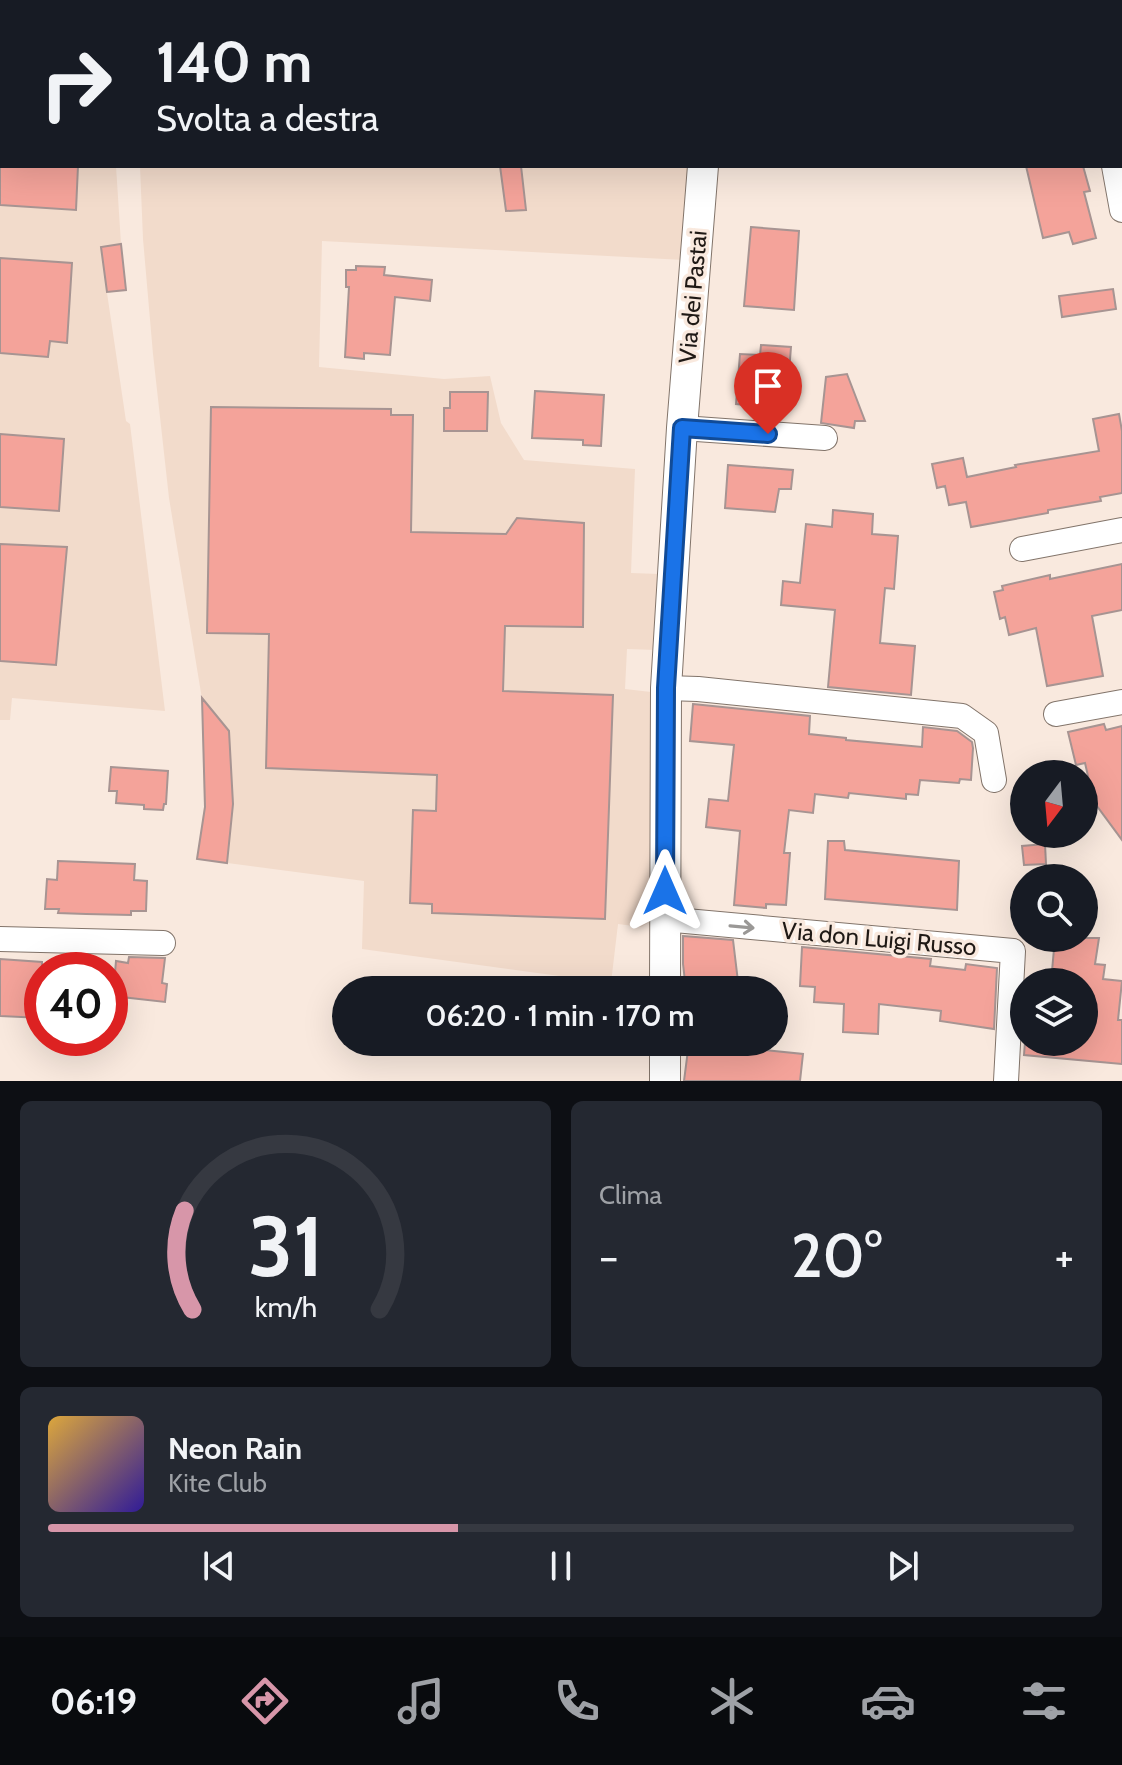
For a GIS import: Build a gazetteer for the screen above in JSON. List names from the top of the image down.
{
  "streets": {
    "street": ["Via dei Pastai", "Via don Luigi Russo"]
  },
  "crossings": [
    ["Via dei Pastai", "Via don Luigi Russo"]
  ],
  "north": "bottom",
  "page": {
    "turn": ["140 m", "Svolta a destra"],
    "limit": "40",
    "trip": "06:20 · 1 min · 170 m",
    "tile": "Clima",
    "heat": ["−", "20°", "+"],
    "song": ["Neon Rain", "Kite Club"],
    "tabs": "06:19",
    "gauge": ["31", "km/h"]
  }
}
